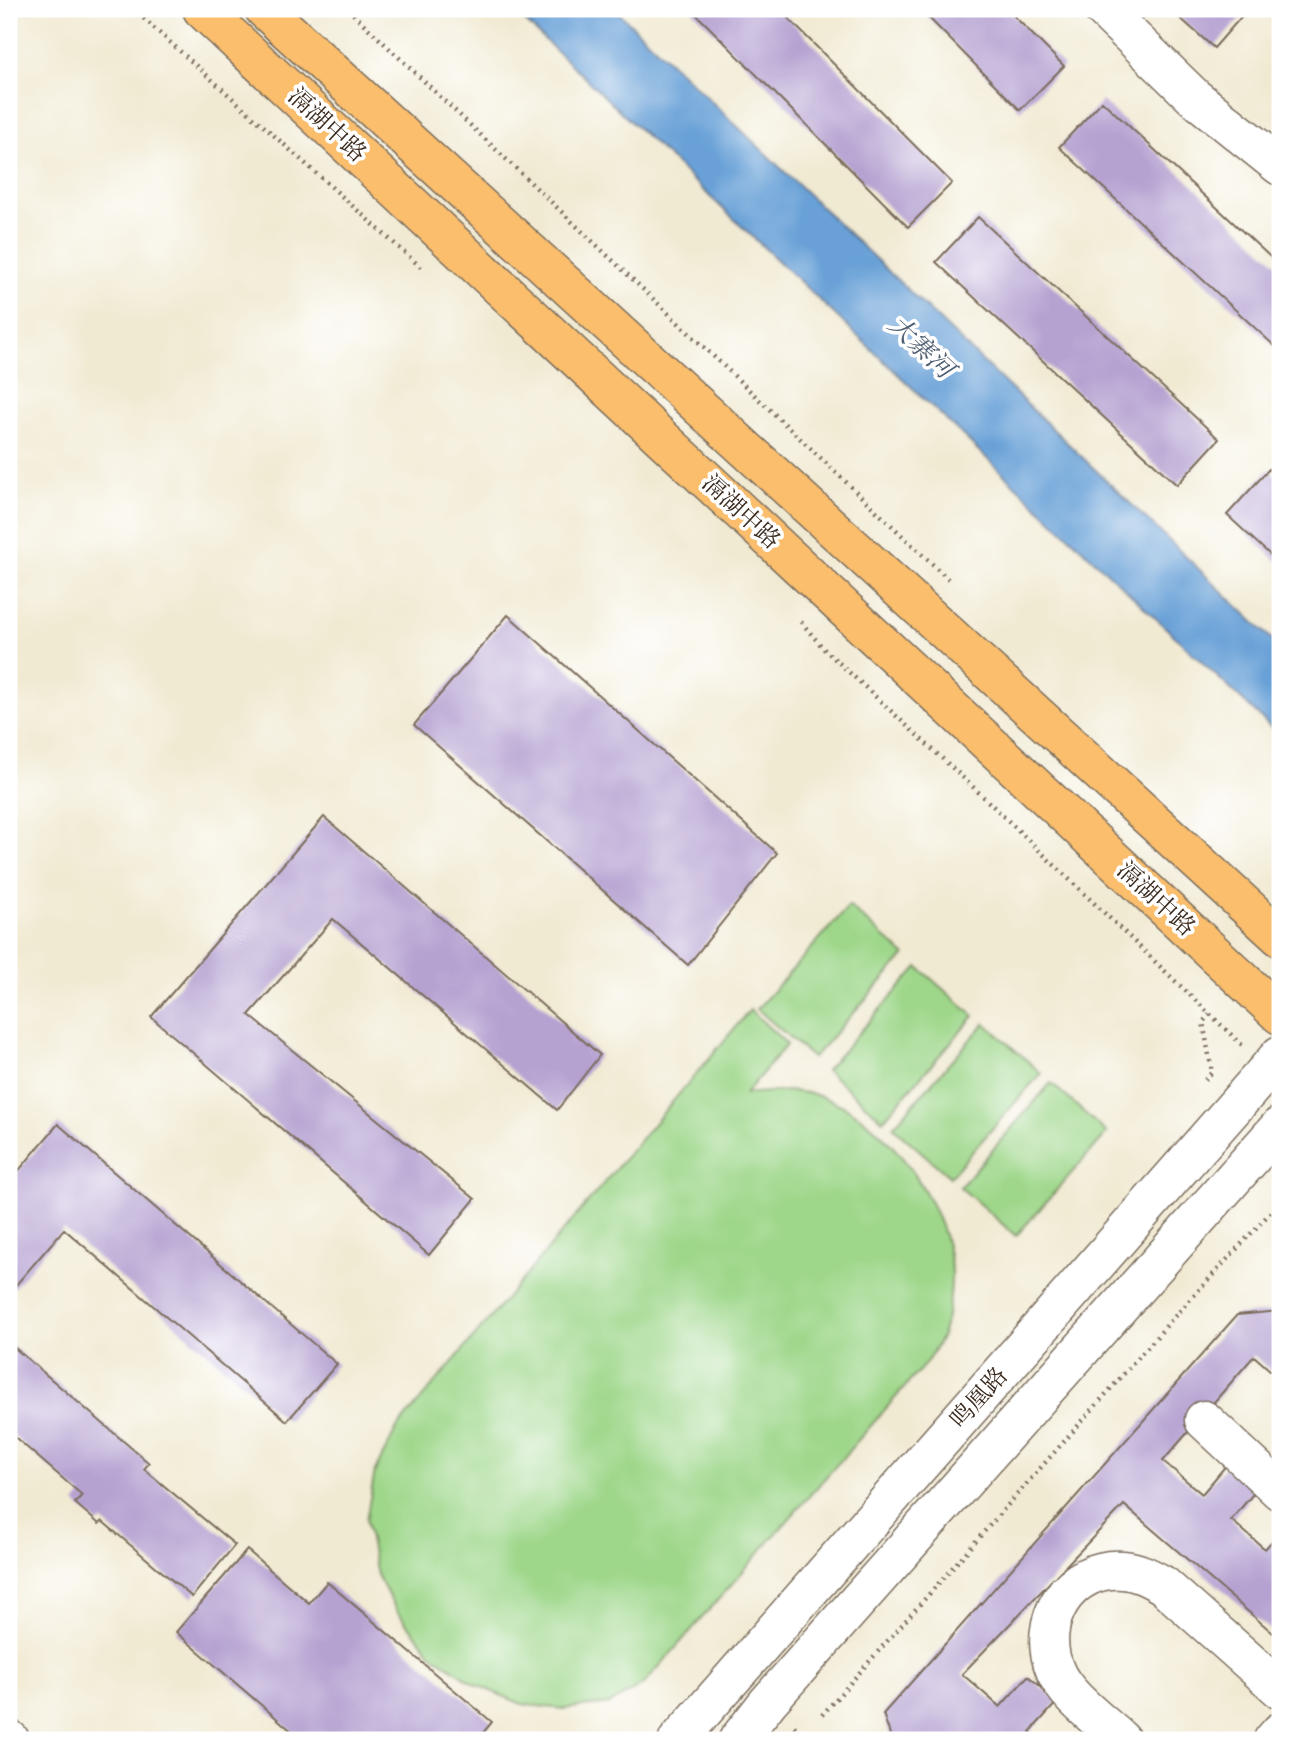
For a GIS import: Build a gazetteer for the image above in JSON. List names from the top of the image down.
{
  "streets": {
    "main road": ["滆湖中路"],
    "street": ["鸣凰路"]
  },
  "water": ["大寨河"]
}
